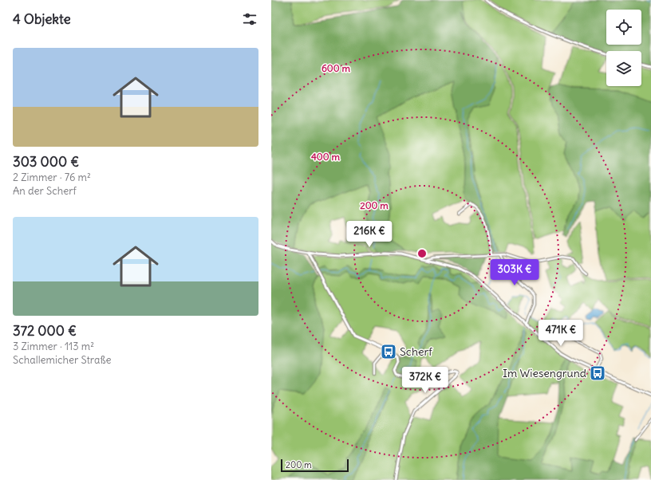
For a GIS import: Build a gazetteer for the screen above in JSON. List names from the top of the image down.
{
  "places": {
    "bus stop": ["Scherf", "Im Wiesengrund"]
  },
  "scale_bar": "200 m",
  "page": {
    "heading": "4 Objekte",
    "list": [
      {
        "name": "303 000 €",
        "note": "2 Zimmer · 76 m² · An der Scherf"
      },
      {
        "name": "372 000 €",
        "note": "3 Zimmer · 113 m² · Schallemicher Straße"
      }
    ],
    "price": [
      "216K €",
      "303K €",
      "471K €",
      "372K €"
    ],
    "scale": "200 m"
  },
  "rings": ["600 m", "400 m", "200 m"]
}
